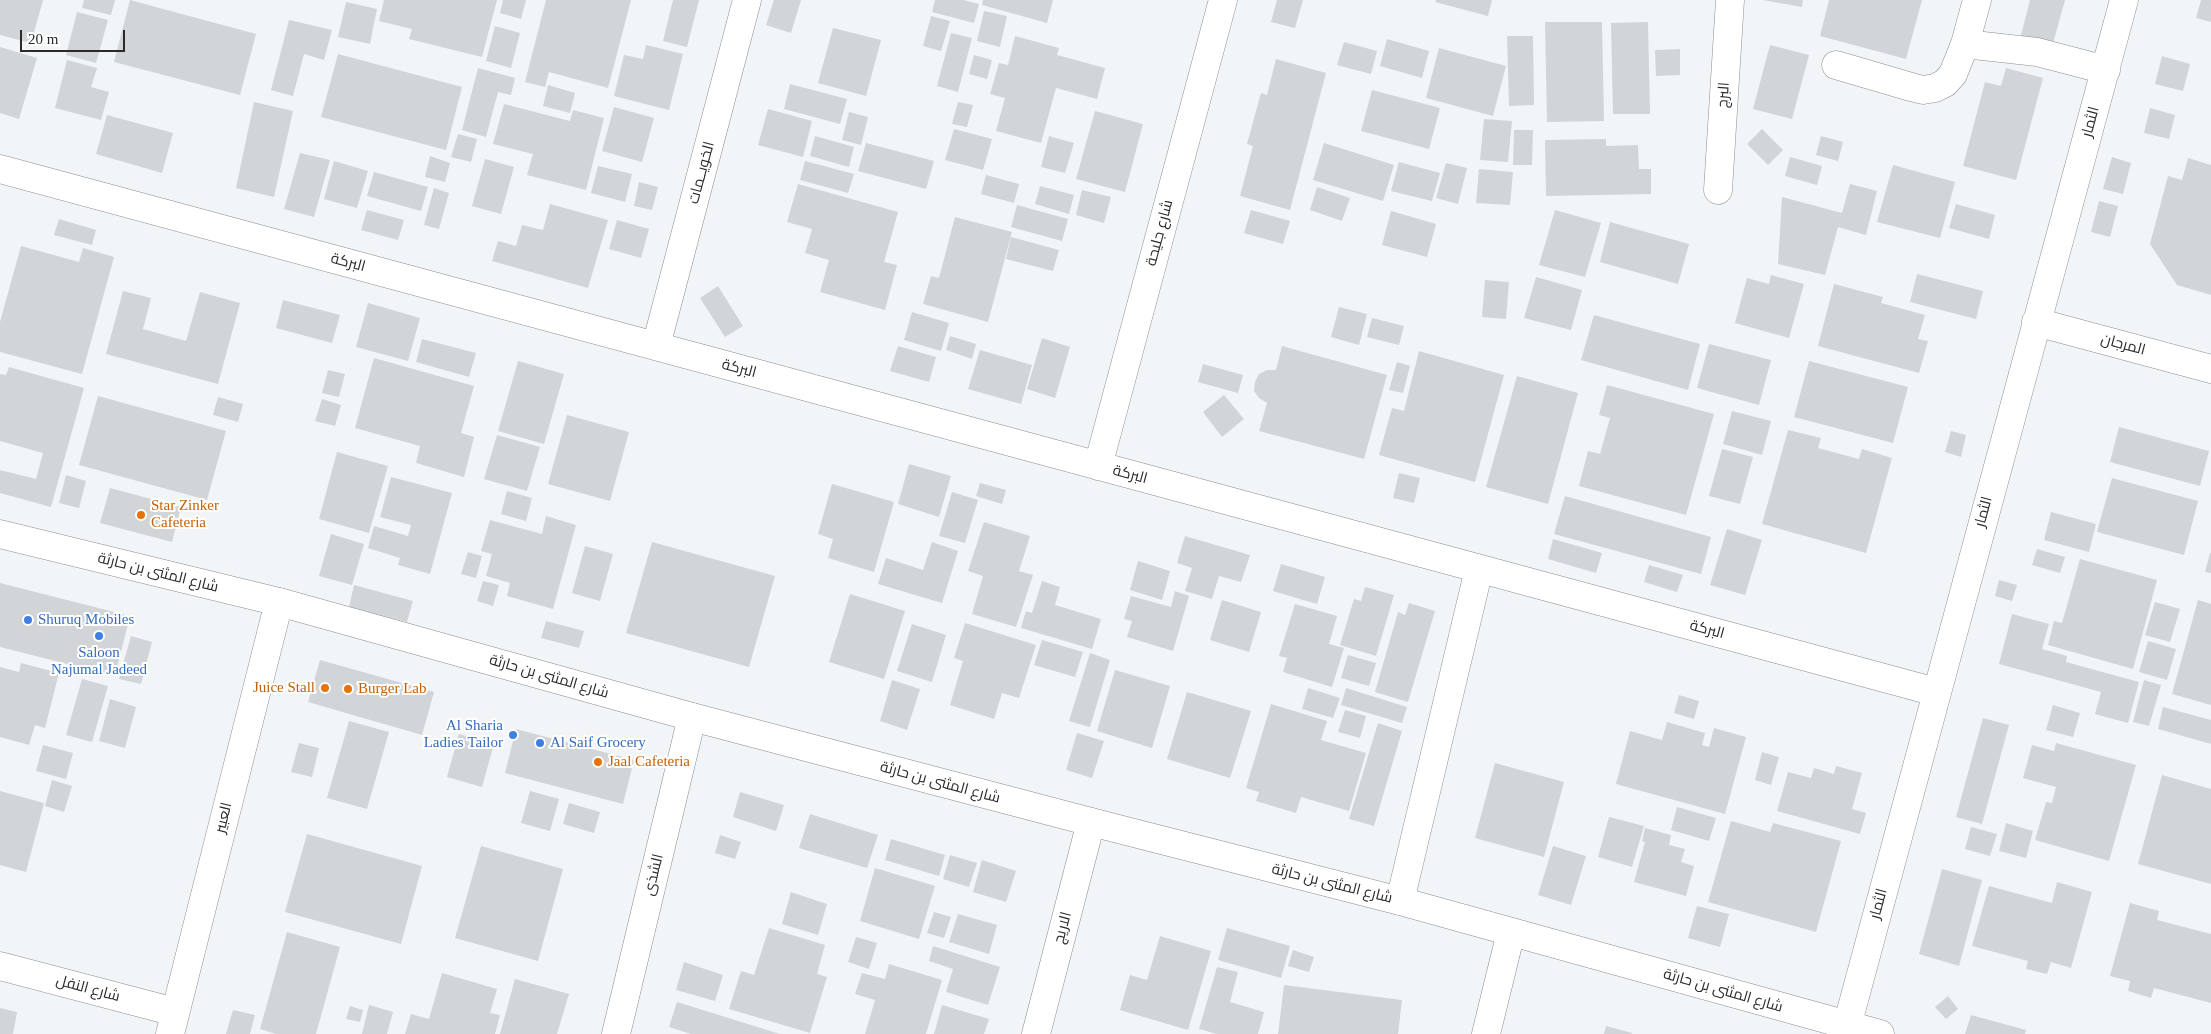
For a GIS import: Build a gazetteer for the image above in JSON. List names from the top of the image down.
{
  "streets": {
    "street": [
      "البرج",
      "الثمار",
      "الخويــمات",
      "شارع جليحة",
      "البركة",
      "المرجان",
      "شارع المثنى بن حارثة",
      "العبير",
      "الشذى",
      "الاريج",
      "شارع النفل"
    ]
  },
  "crossings": [
    ["الثمار", "البركة"],
    ["الثمار", "المرجان"],
    ["الثمار", "شارع المثنى بن حارثة"],
    ["الخويــمات", "البركة"],
    ["شارع جليحة", "البركة"],
    ["شارع المثنى بن حارثة", "العبير"],
    ["شارع المثنى بن حارثة", "الشذى"],
    ["شارع المثنى بن حارثة", "الاريج"],
    ["العبير", "شارع النفل"]
  ],
  "places": [
    "Star Zinker Cafeteria",
    "Shuruq Mobiles",
    "Saloon Najumal Jadeed",
    "Juice Stall",
    "Burger Lab",
    "Al Sharia Ladies Tailor",
    "Al Saif Grocery",
    "Jaal Cafeteria"
  ],
  "scale_bar": "20 m"
}
